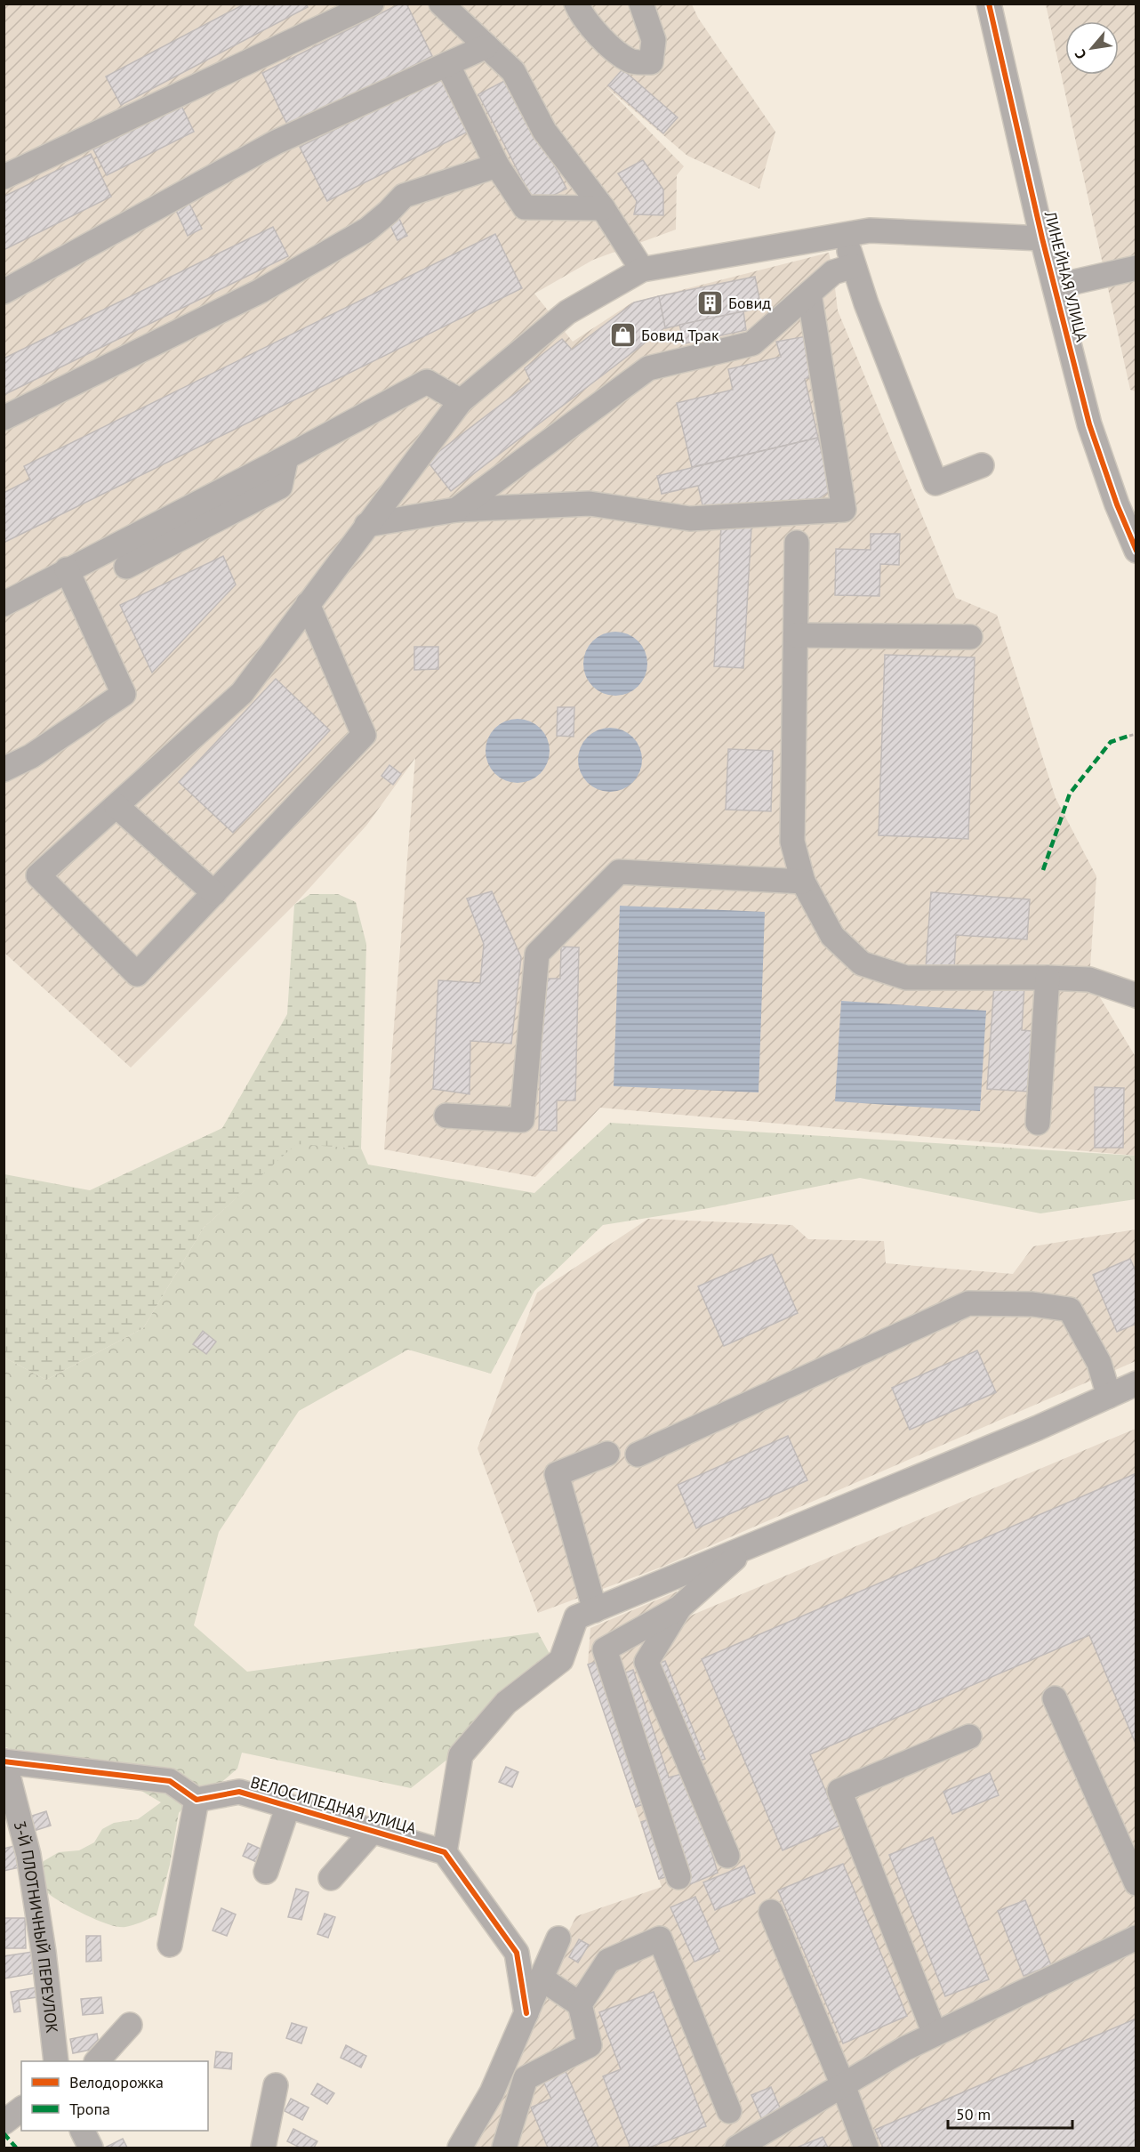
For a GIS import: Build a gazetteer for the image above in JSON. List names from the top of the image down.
{
  "streets": {
    "street": ["ЛИНЕЙНАЯ УЛИЦА", "ВЕЛОСИПЕДНАЯ УЛИЦА", "3-Й ПЛОТНИЧНЫЙ ПЕРЕУЛОК"]
  },
  "places": {
    "building": ["Бовид"],
    "shop": ["Бовид Трак"]
  },
  "legend": ["Велодорожка", "Тропа"],
  "scale_bar": "50 m",
  "north": "bottom left"
}
